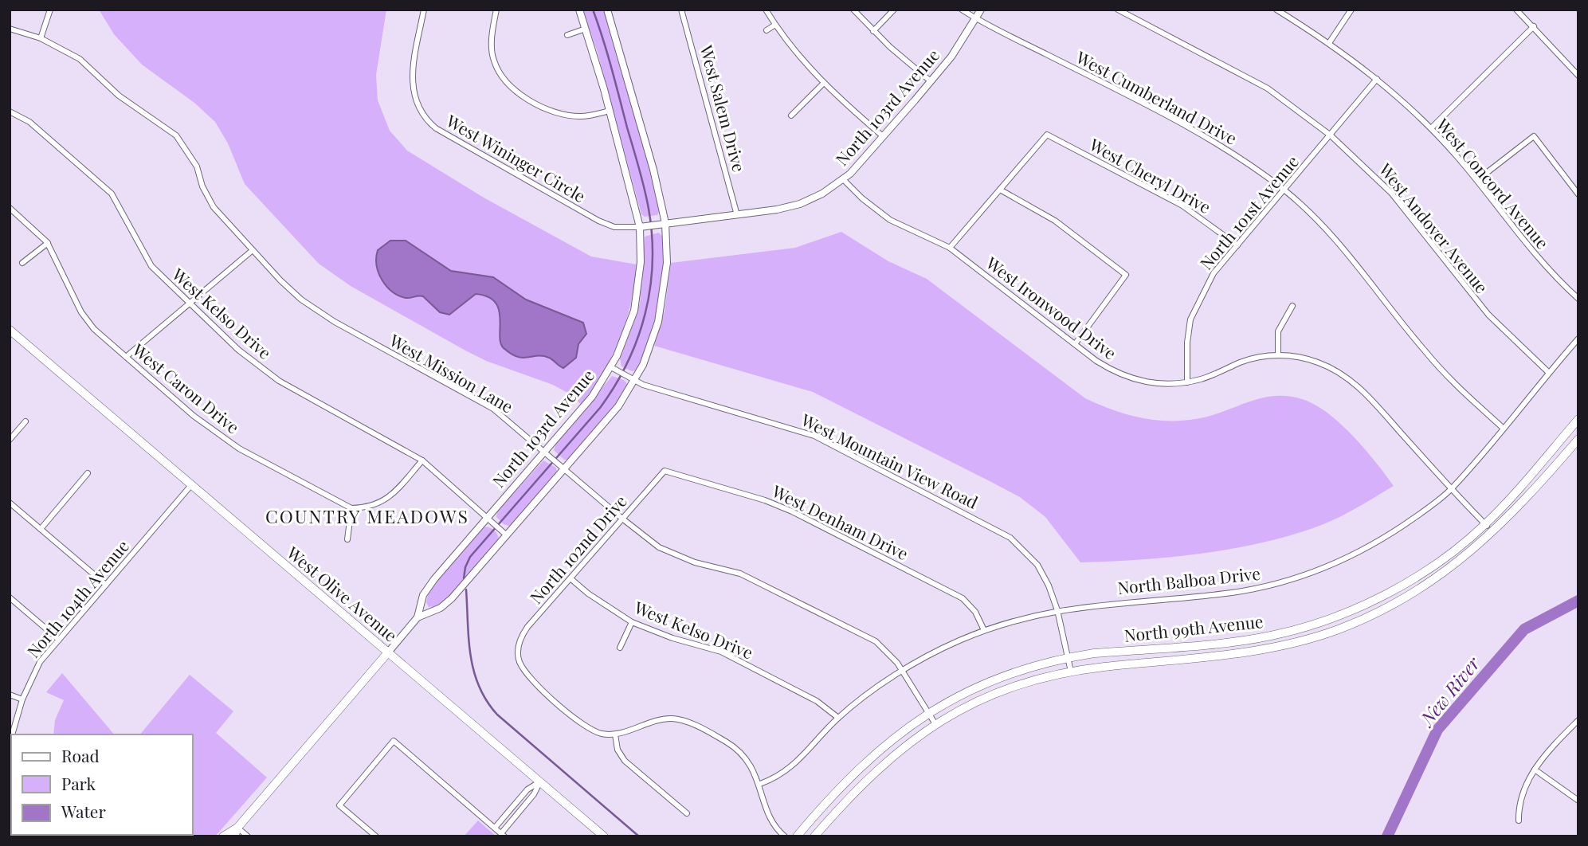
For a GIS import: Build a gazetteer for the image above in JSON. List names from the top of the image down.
{
  "streets": {
    "main road": ["North 103rd Avenue", "West Olive Avenue", "North 99th Avenue"],
    "street": [
      "West Cumberland Drive",
      "West Salem Drive",
      "West Wininger Circle",
      "West Cheryl Drive",
      "West Concord Avenue",
      "North 101st Avenue",
      "West Andover Avenue",
      "West Ironwood Drive",
      "West Kelso Drive",
      "West Mission Lane",
      "West Caron Drive",
      "West Mountain View Road",
      "West Denham Drive",
      "North 102nd Drive",
      "North Balboa Drive",
      "North 104th Avenue"
    ]
  },
  "crossings": [
    ["West Cumberland Drive", "North 103rd Avenue"],
    ["West Cumberland Drive", "North 101st Avenue"],
    ["West Cumberland Drive", "North Balboa Drive"],
    ["North 103rd Avenue", "West Salem Drive"],
    ["North 103rd Avenue", "West Wininger Circle"],
    ["North 103rd Avenue", "West Ironwood Drive"],
    ["North 103rd Avenue", "West Kelso Drive"],
    ["North 103rd Avenue", "West Mission Lane"],
    ["North 103rd Avenue", "West Mountain View Road"],
    ["North 103rd Avenue", "West Olive Avenue"],
    ["West Cheryl Drive", "North 101st Avenue"],
    ["West Concord Avenue", "North 101st Avenue"],
    ["North 101st Avenue", "West Andover Avenue"],
    ["North 101st Avenue", "West Ironwood Drive"],
    ["West Andover Avenue", "North Balboa Drive"],
    ["West Ironwood Drive", "North Balboa Drive"],
    ["West Ironwood Drive", "North 99th Avenue"],
    ["West Kelso Drive", "North 102nd Drive"],
    ["West Kelso Drive", "North Balboa Drive"],
    ["West Mission Lane", "North 102nd Drive"],
    ["West Mission Lane", "North Balboa Drive"],
    ["West Mission Lane", "North 99th Avenue"],
    ["West Mountain View Road", "North Balboa Drive"],
    ["West Mountain View Road", "North 99th Avenue"],
    ["West Denham Drive", "North 102nd Drive"],
    ["West Denham Drive", "North Balboa Drive"],
    ["West Olive Avenue", "North 104th Avenue"]
  ],
  "districts": ["COUNTRY MEADOWS"],
  "water": ["New River"],
  "legend": ["Road", "Park", "Water"]
}
